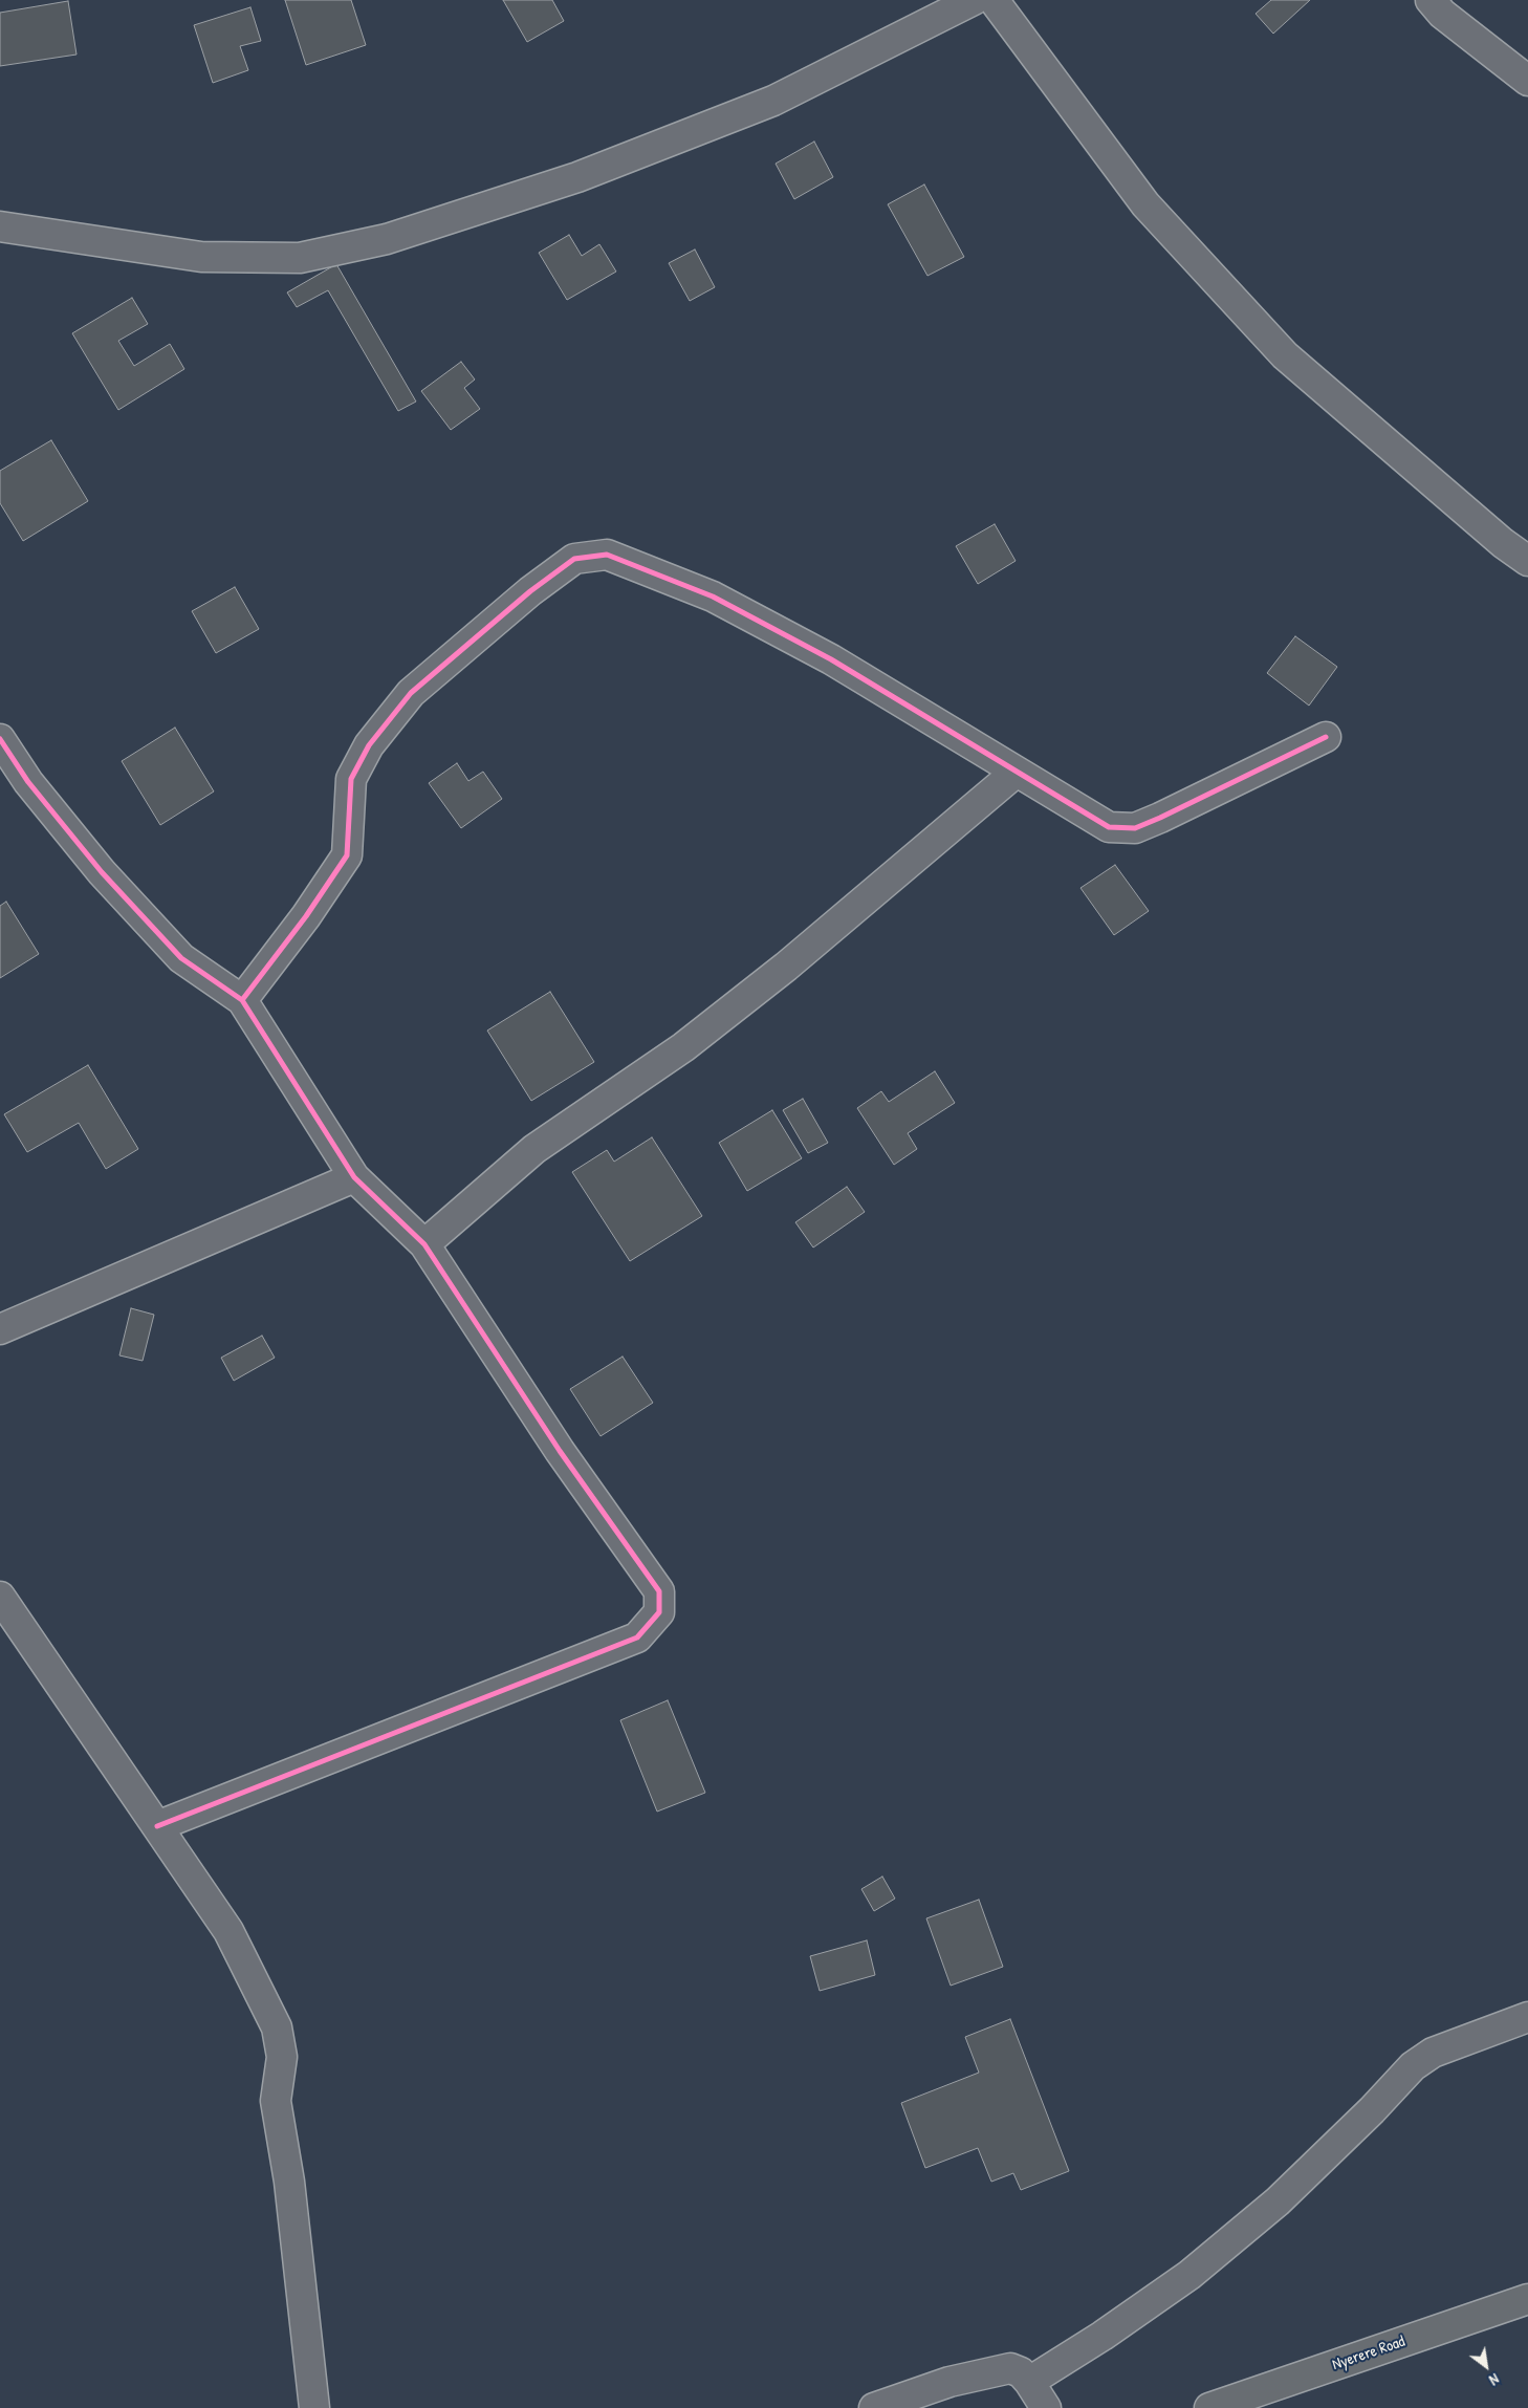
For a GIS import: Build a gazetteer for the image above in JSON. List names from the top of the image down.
{
  "streets": {
    "highway": ["Nyerere Road"]
  },
  "north": "bottom right"
}
